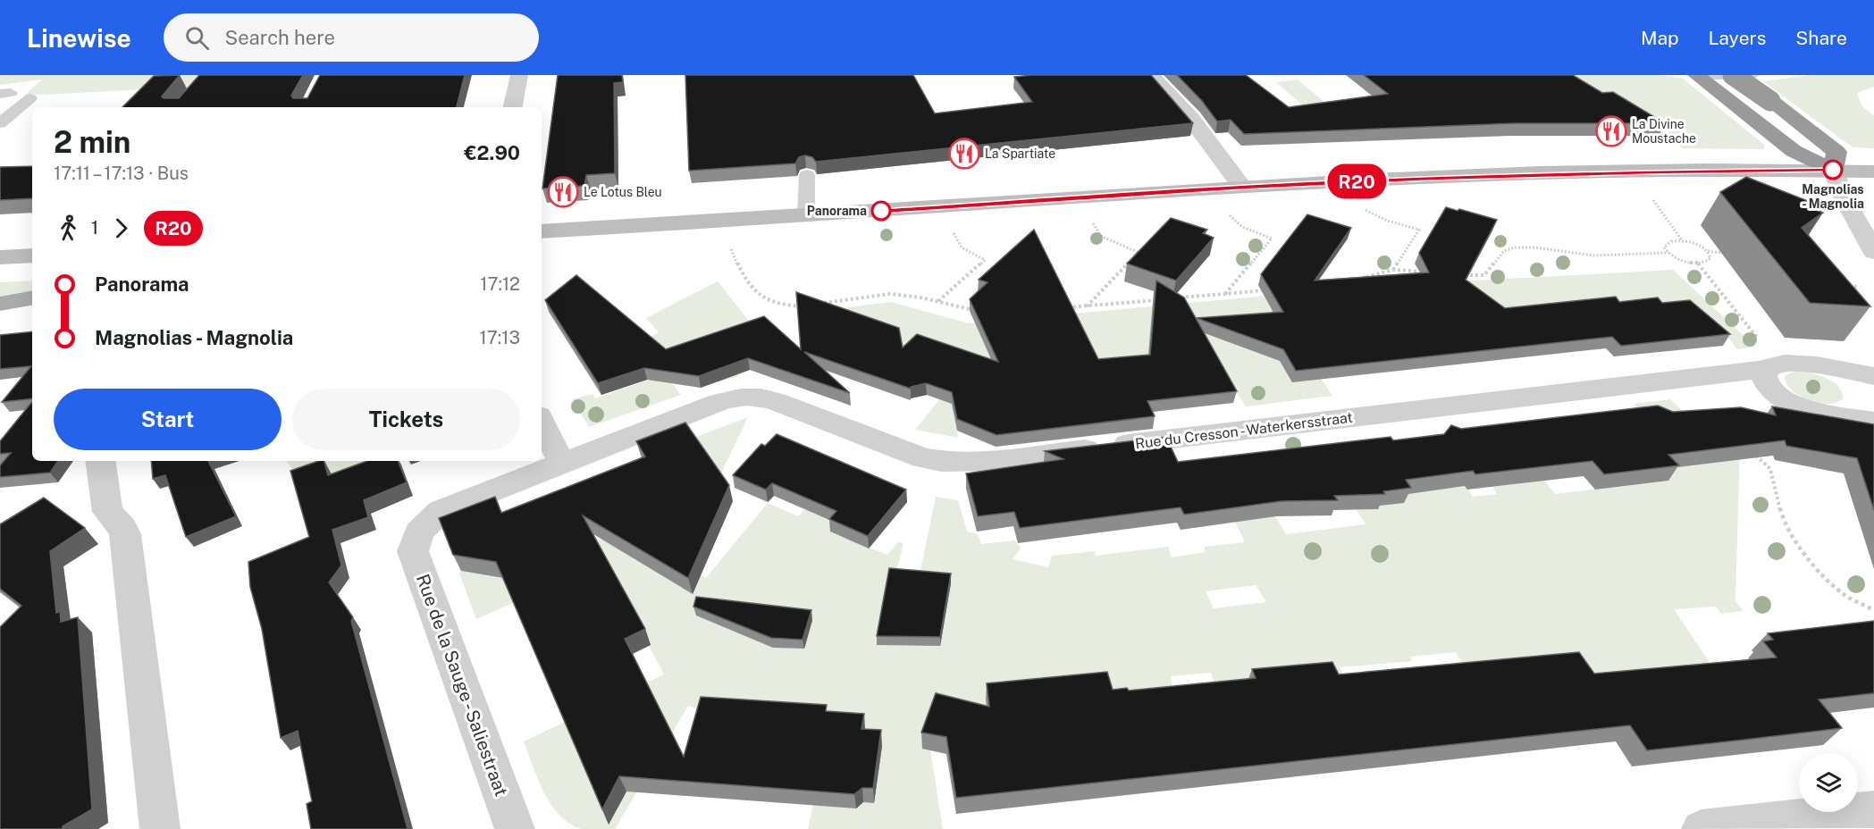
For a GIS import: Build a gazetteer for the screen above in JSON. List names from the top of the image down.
{
  "streets": {
    "street": ["Rue du Cresson - Waterkersstraat", "Rue de la Sauge - Saliestraat"]
  },
  "crossings": [
    ["Rue du Cresson - Waterkersstraat", "Rue de la Sauge - Saliestraat"]
  ],
  "places": {
    "restaurant": ["La Divine Moustache", "La Spartiate", "Le Lotus Bleu"],
    "other": ["Magnolias - Magnolia", "Panorama"]
  },
  "lines": ["bus line R20"],
  "page": {
    "header": "Linewise",
    "search": "Search here",
    "nav": ["Map", "Layers", "Share"],
    "on_map": "R20",
    "heading": ["2 min", "17:11 – 17:13 · Bus", "€2.90"],
    "legs": ["1", "R20"],
    "list": [
      {
        "name": "Panorama",
        "value": "17:12"
      },
      {
        "name": "Magnolias - Magnolia",
        "value": "17:13"
      }
    ],
    "buttons": ["Start", "Tickets"]
  }
}
